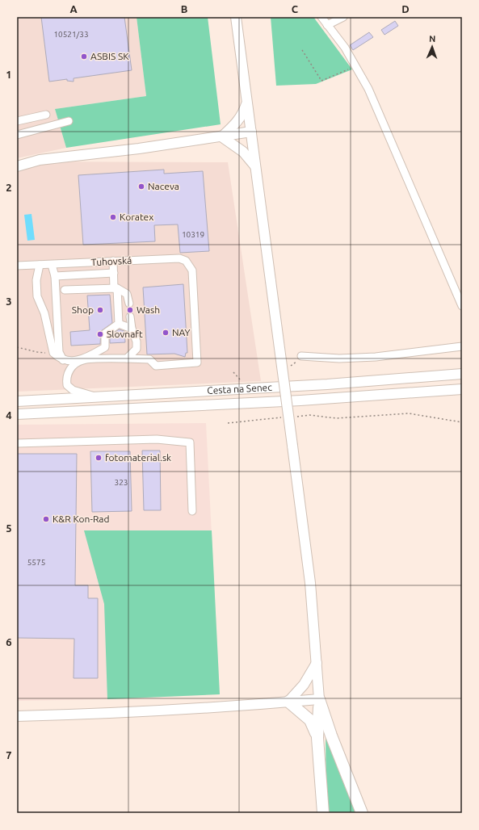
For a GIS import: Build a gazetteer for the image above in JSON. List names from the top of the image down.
{
  "streets": {
    "main road": ["Cesta na Senec"],
    "lane": ["Tuhovská"]
  },
  "places": [
    "ASBIS SK",
    "Naceva",
    "Koratex",
    "Shop",
    "Wash",
    "NAY",
    "Slovnaft",
    "fotomaterial.sk",
    "K&R Kon-Rad"
  ],
  "house_numbers": [
    "10521/33",
    "10319",
    "323",
    "5575"
  ],
  "north": "top",
  "grid": {
    "columns": [
      "A",
      "B",
      "C",
      "D"
    ],
    "rows": [
      "1",
      "2",
      "3",
      "4",
      "5",
      "6",
      "7"
    ]
  }
}
